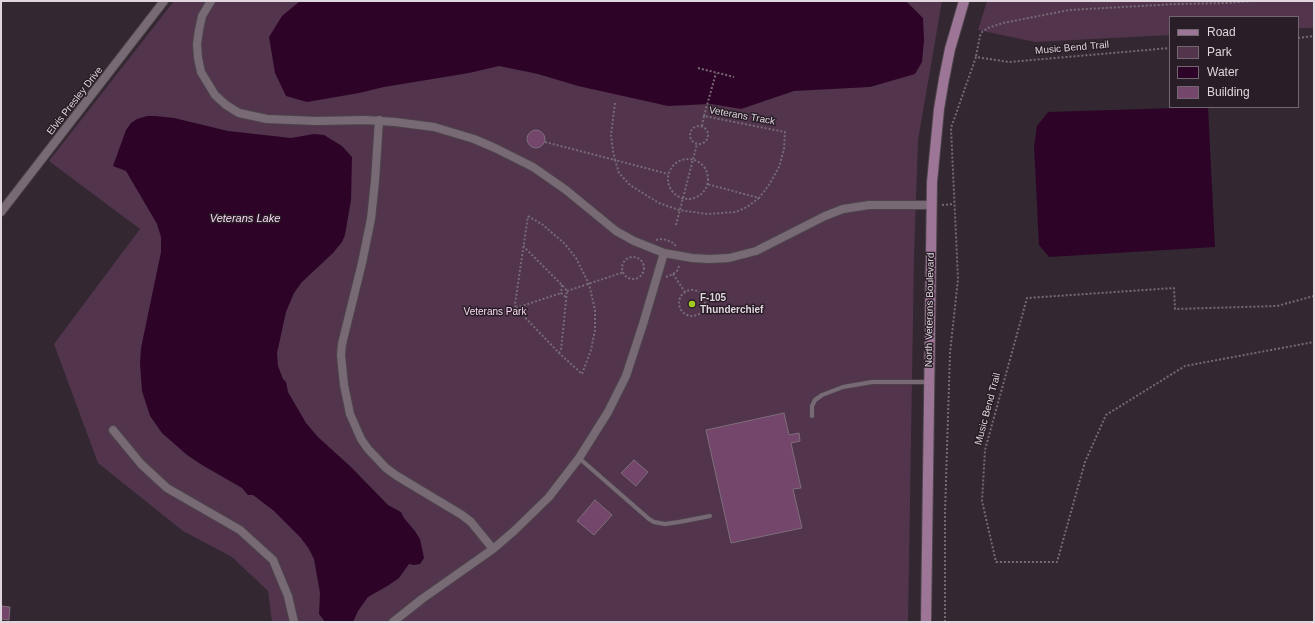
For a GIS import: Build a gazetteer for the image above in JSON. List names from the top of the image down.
{
  "streets": {
    "street": ["Elvis Presley Drive", "North Veterans Boulevard"],
    "path": ["Music Bend Trail", "Veterans Track"]
  },
  "water": ["Veterans Lake"],
  "parks": ["Veterans Park"],
  "places": ["F-105 Thunderchief"],
  "legend": [
    "Road",
    "Park",
    "Water",
    "Building"
  ]
}
